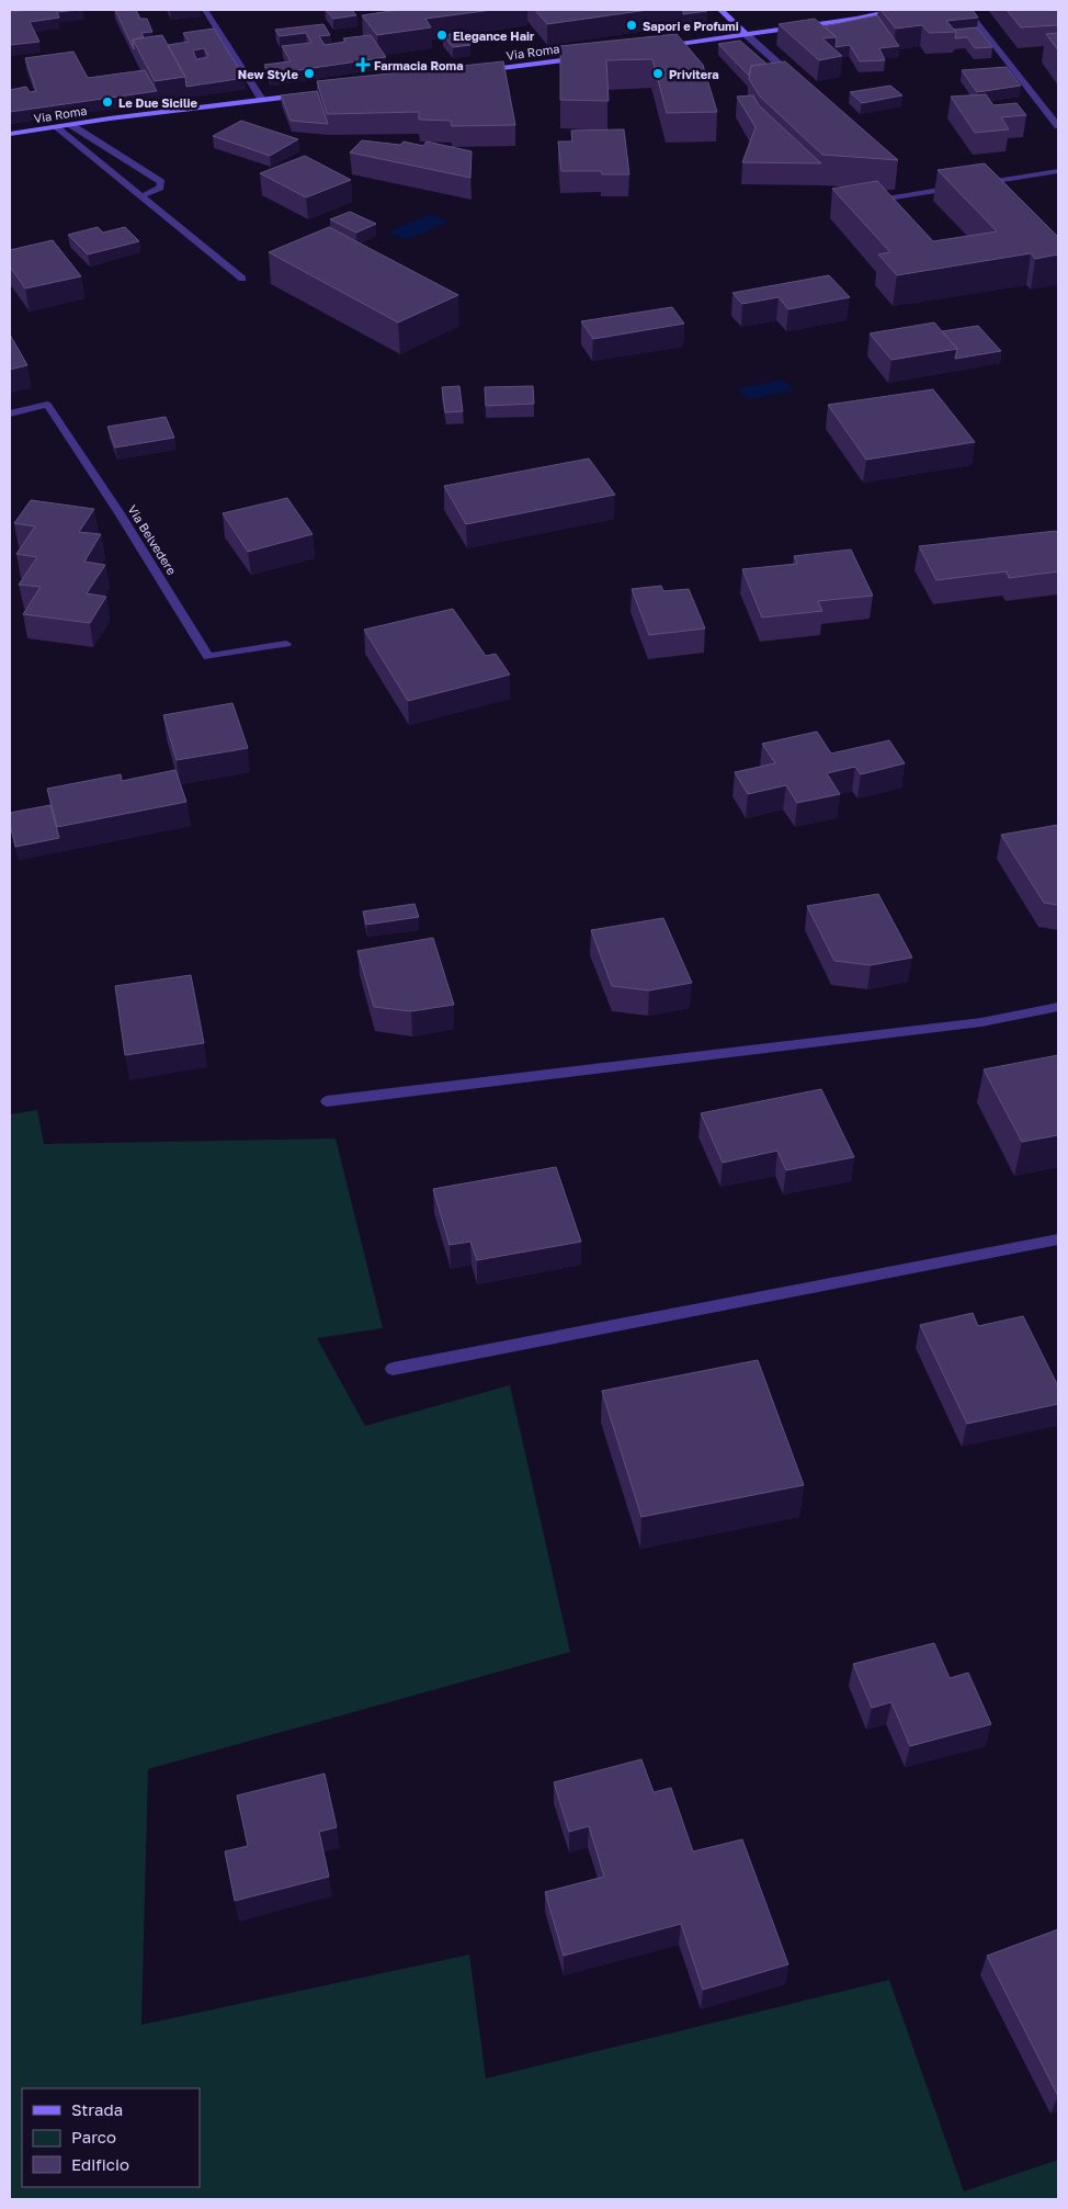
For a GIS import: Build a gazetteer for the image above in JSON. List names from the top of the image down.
{
  "streets": {
    "main road": ["Via Roma"],
    "street": ["Via Belvedere"]
  },
  "places": {
    "other": [
      "Sapori e Profumi",
      "Elegance Hair",
      "New Style",
      "Privitera",
      "Le Due Sicilie"
    ],
    "health": ["Farmacia Roma"]
  },
  "legend": ["Strada", "Parco", "Edificio"]
}
